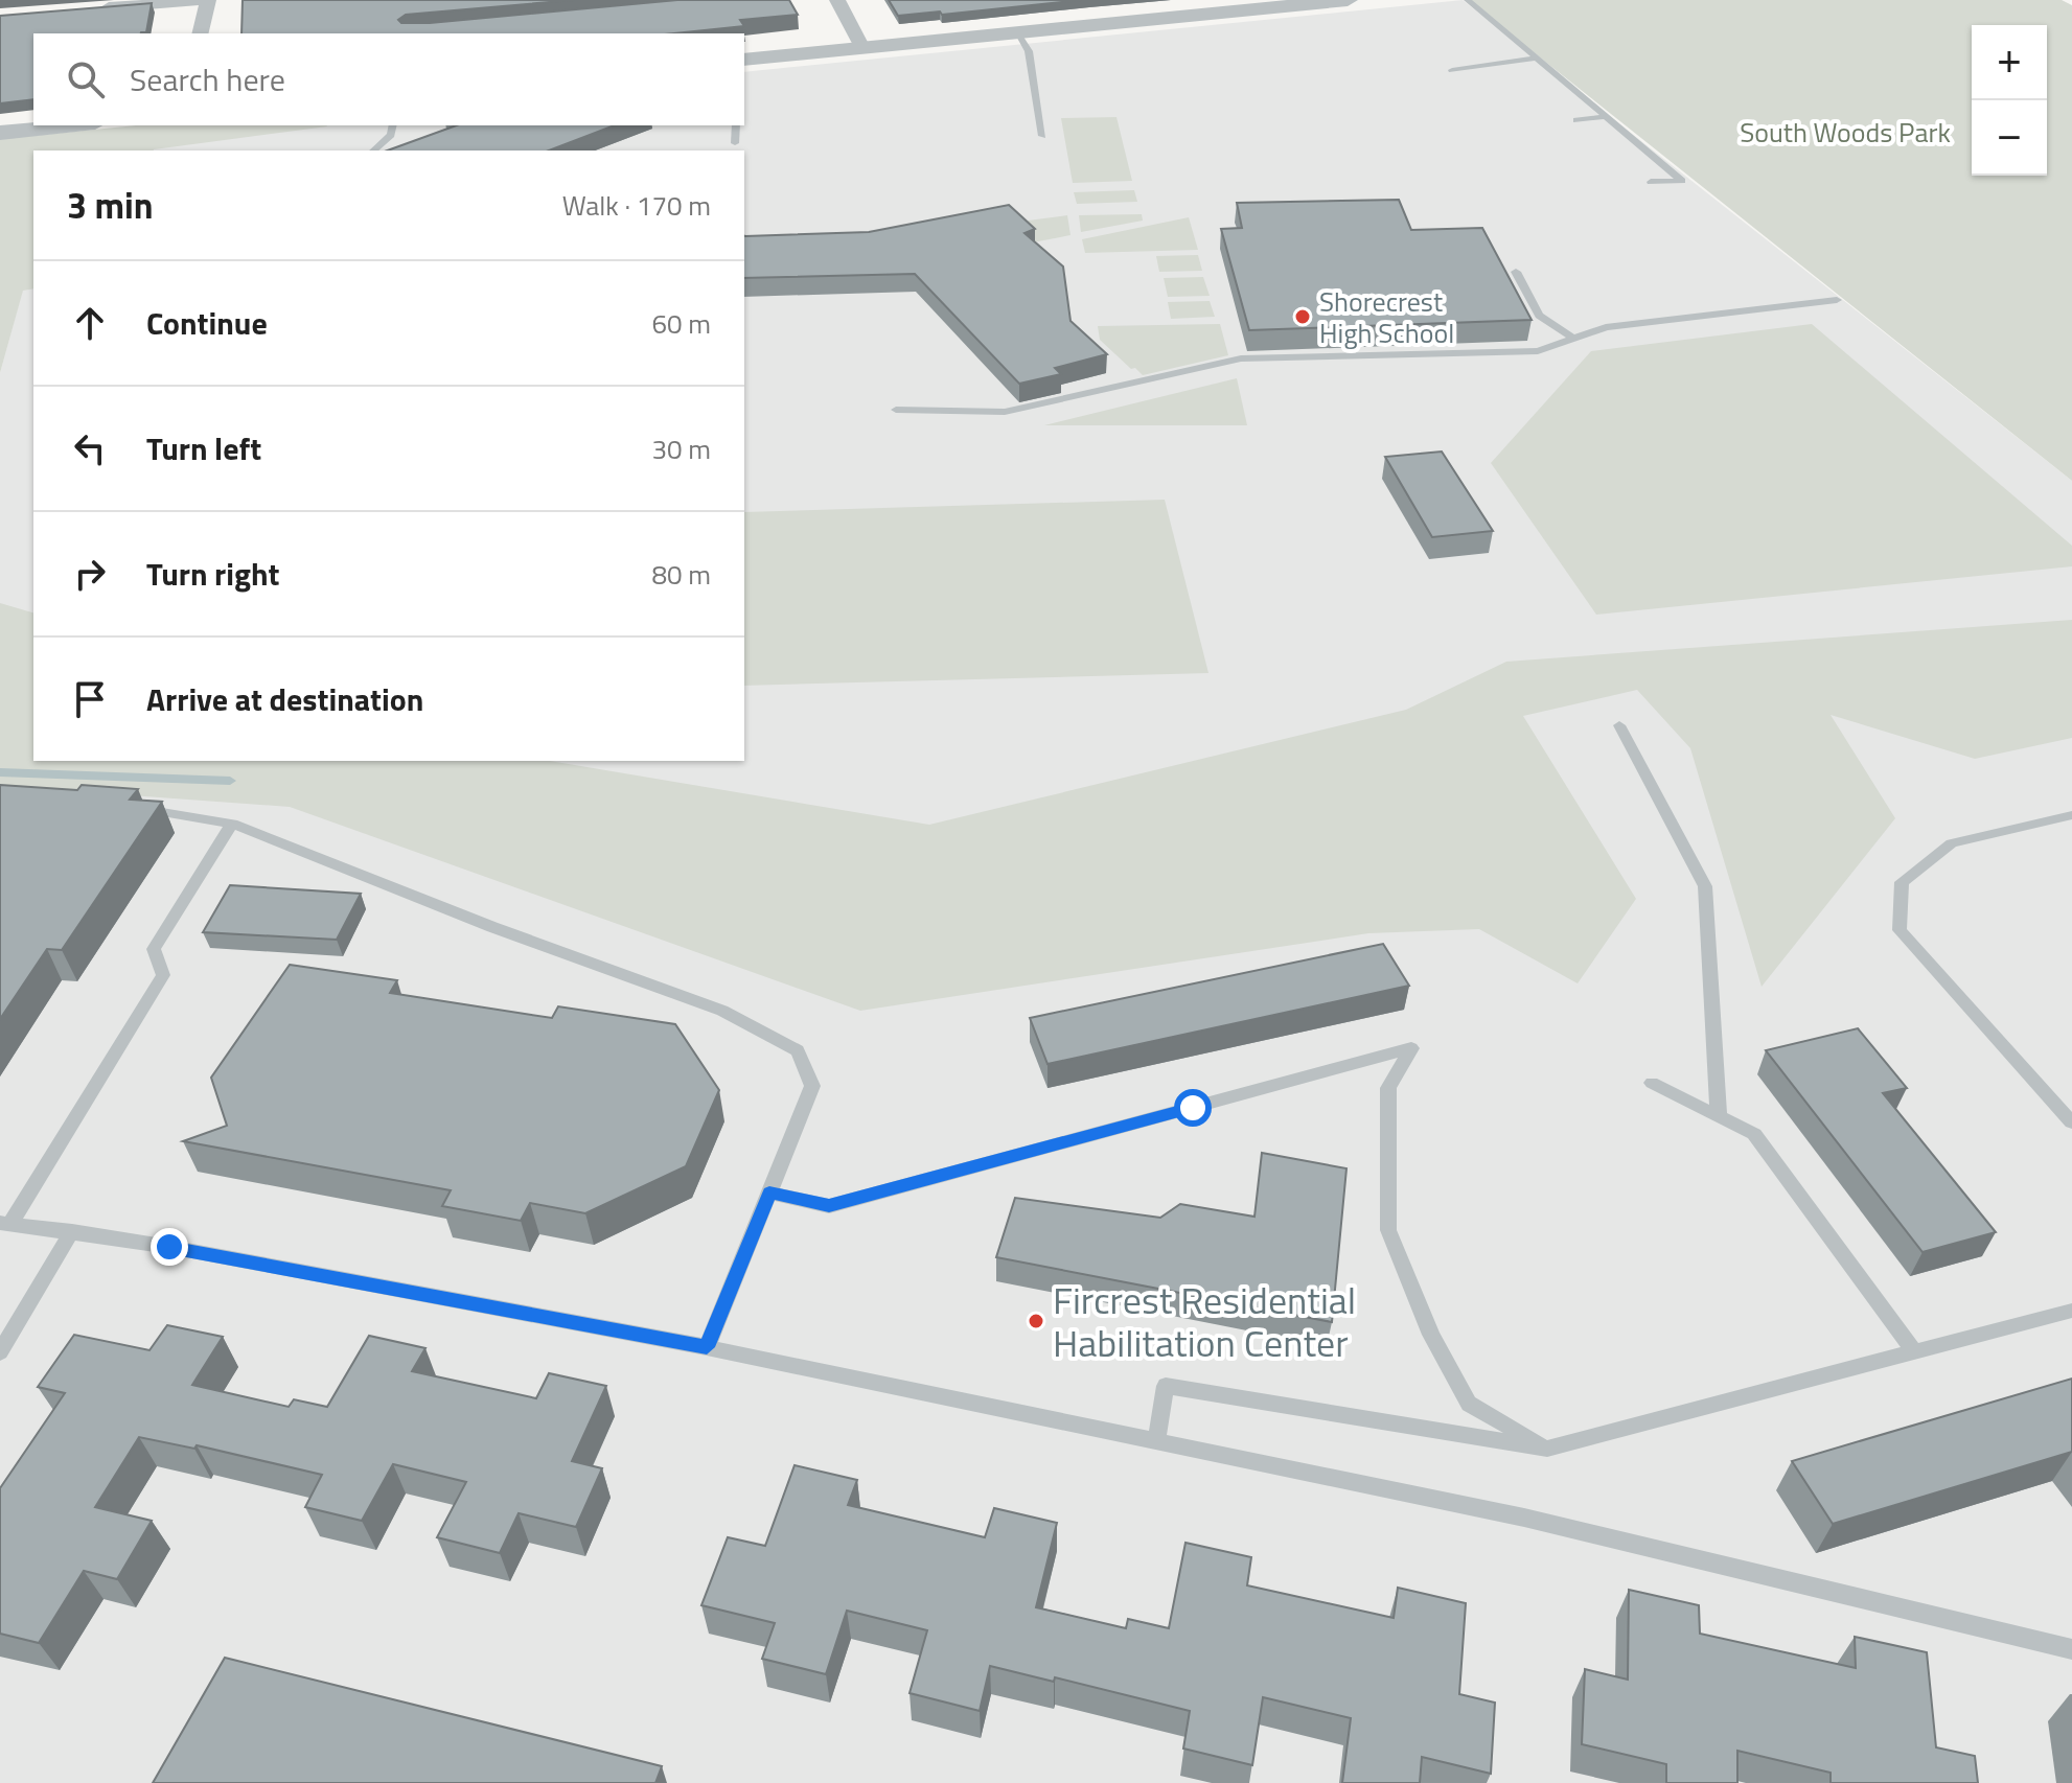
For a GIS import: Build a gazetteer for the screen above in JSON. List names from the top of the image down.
{
  "parks": ["South Woods Park"],
  "places": ["Shorecrest High School", "Fircrest Residential Habilitation Center"],
  "page": {
    "map_buttons": ["+", "−"],
    "search": "Search here",
    "heading": ["3 min", "Walk · 170 m"],
    "list": [
      ["Continue", "60 m"],
      ["Turn left", "30 m"],
      ["Turn right", "80 m"],
      "Arrive at destination"
    ]
  }
}
